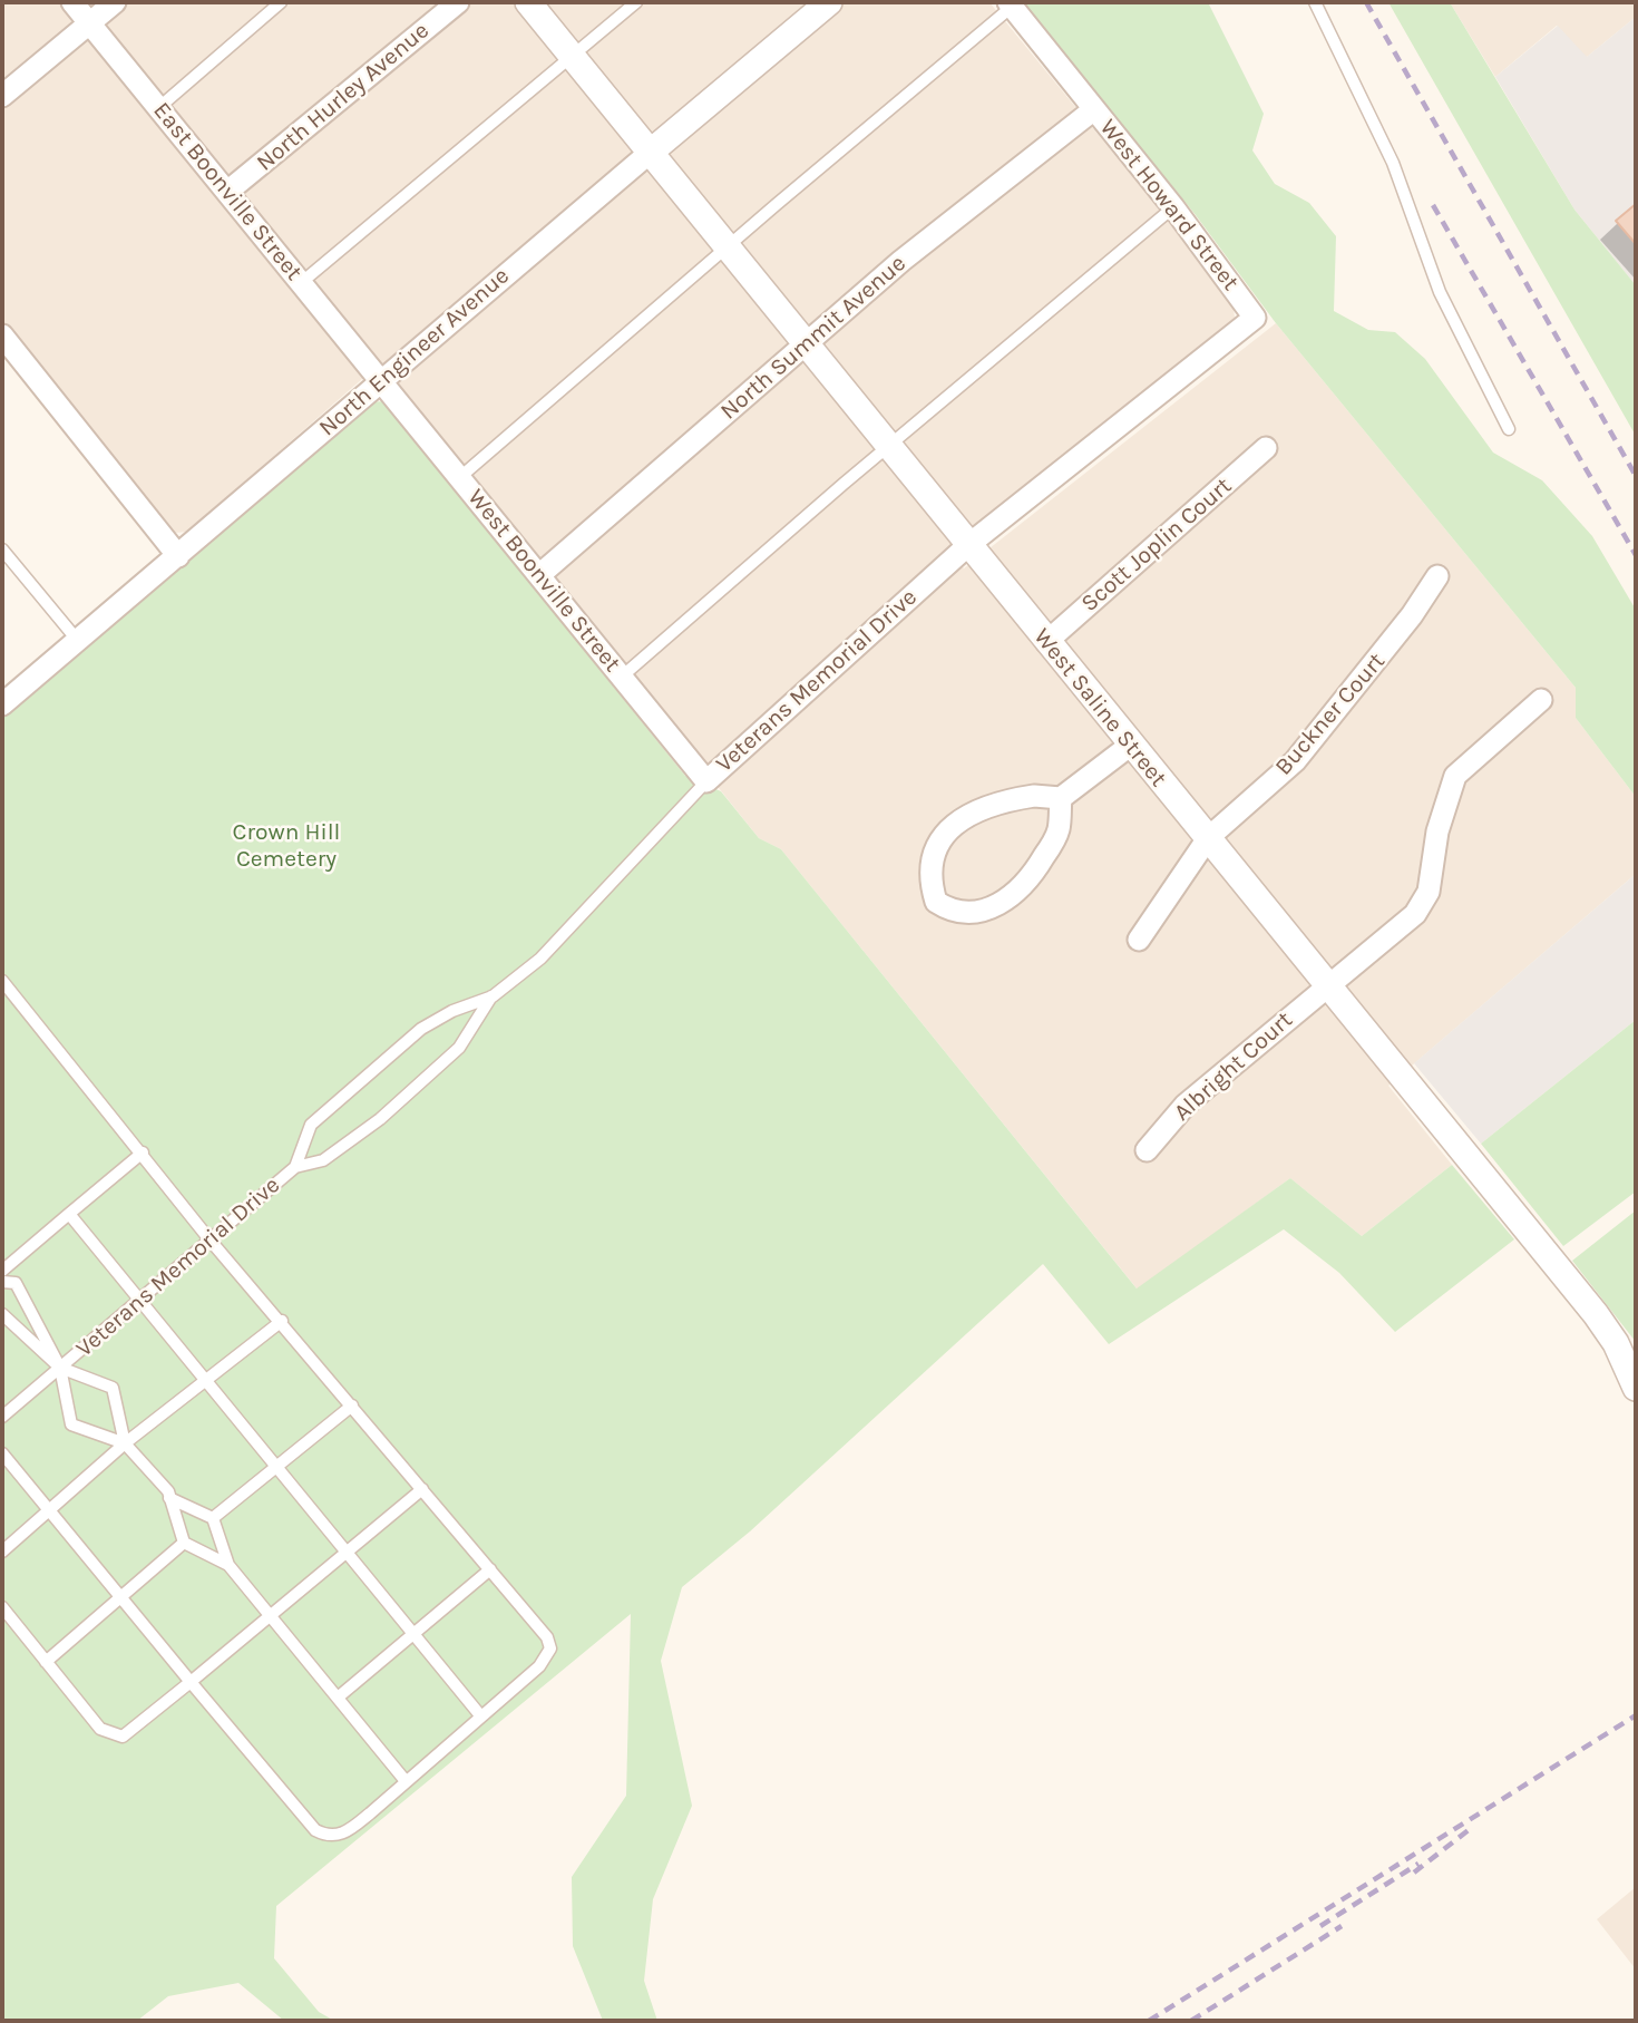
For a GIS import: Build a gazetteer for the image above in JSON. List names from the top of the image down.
{
  "streets": {
    "street": [
      "North Hurley Avenue",
      "East Boonville Street",
      "West Howard Street",
      "North Summit Avenue",
      "North Engineer Avenue",
      "Scott Joplin Court",
      "West Boonville Street",
      "Veterans Memorial Drive",
      "West Saline Street",
      "Buckner Court",
      "Albright Court"
    ]
  },
  "crossings": [
    ["North Hurley Avenue", "East Boonville Street"],
    ["East Boonville Street", "North Engineer Avenue"],
    ["East Boonville Street", "West Boonville Street"],
    ["West Howard Street", "North Summit Avenue"],
    ["West Howard Street", "Veterans Memorial Drive"],
    ["North Summit Avenue", "West Boonville Street"],
    ["North Summit Avenue", "West Saline Street"],
    ["North Engineer Avenue", "West Boonville Street"],
    ["North Engineer Avenue", "West Saline Street"],
    ["Scott Joplin Court", "West Saline Street"],
    ["West Boonville Street", "Veterans Memorial Drive"],
    ["Veterans Memorial Drive", "West Saline Street"],
    ["West Saline Street", "Buckner Court"],
    ["West Saline Street", "Albright Court"]
  ],
  "parks": ["Crown Hill Cemetery"]
}
